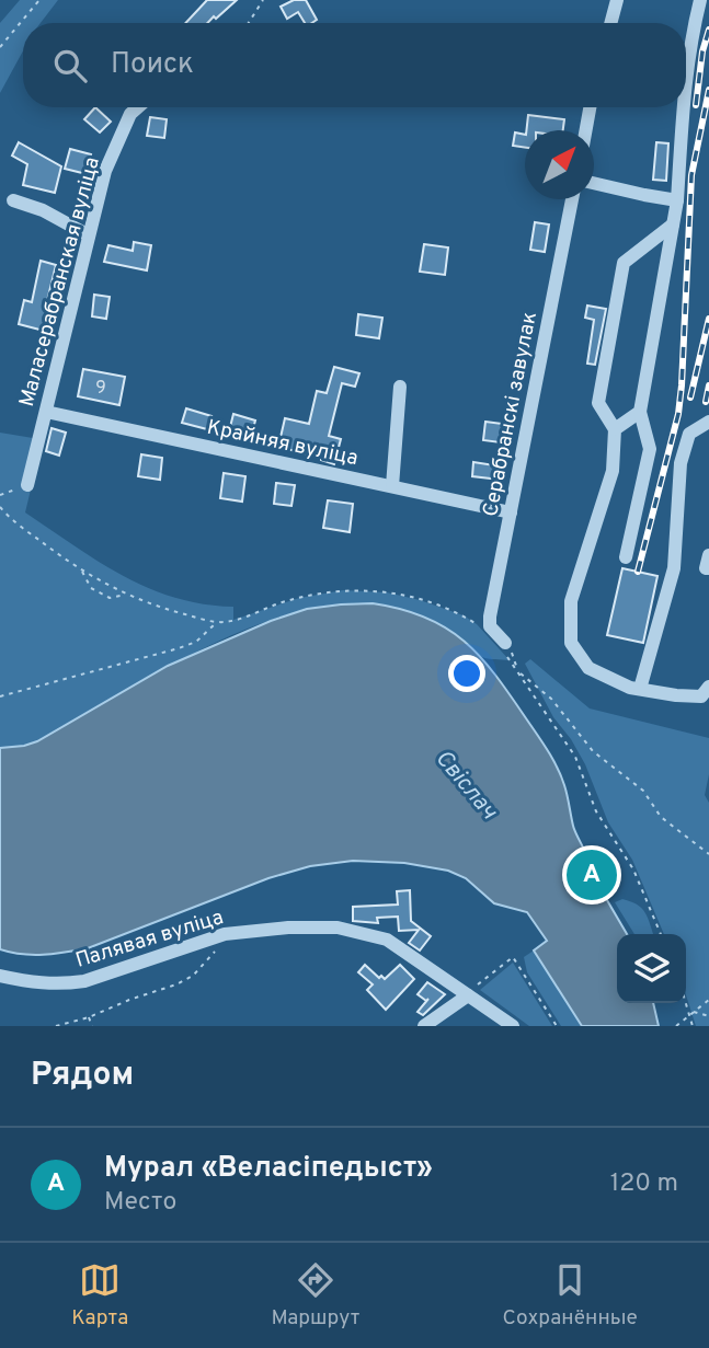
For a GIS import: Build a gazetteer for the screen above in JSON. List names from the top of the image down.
{
  "streets": {
    "street": [
      "Маласерабранская вуліца",
      "Серабранскі завулак",
      "Крайняя вуліца",
      "Палявая вуліца"
    ]
  },
  "crossings": [
    ["Маласерабранская вуліца", "Крайняя вуліца"],
    ["Серабранскі завулак", "Крайняя вуліца"]
  ],
  "water": ["Свіслач"],
  "house_numbers": ["9"],
  "north": "top right",
  "page": {
    "search": "Поиск",
    "pins": "A",
    "heading": "Рядом",
    "list": [
      {
        "mark": "A",
        "name": "Мурал «Веласіпедыст»",
        "note": "Место",
        "value": "120 m"
      }
    ],
    "nav": ["Карта", "Маршрут", "Сохранённые"]
  }
}
